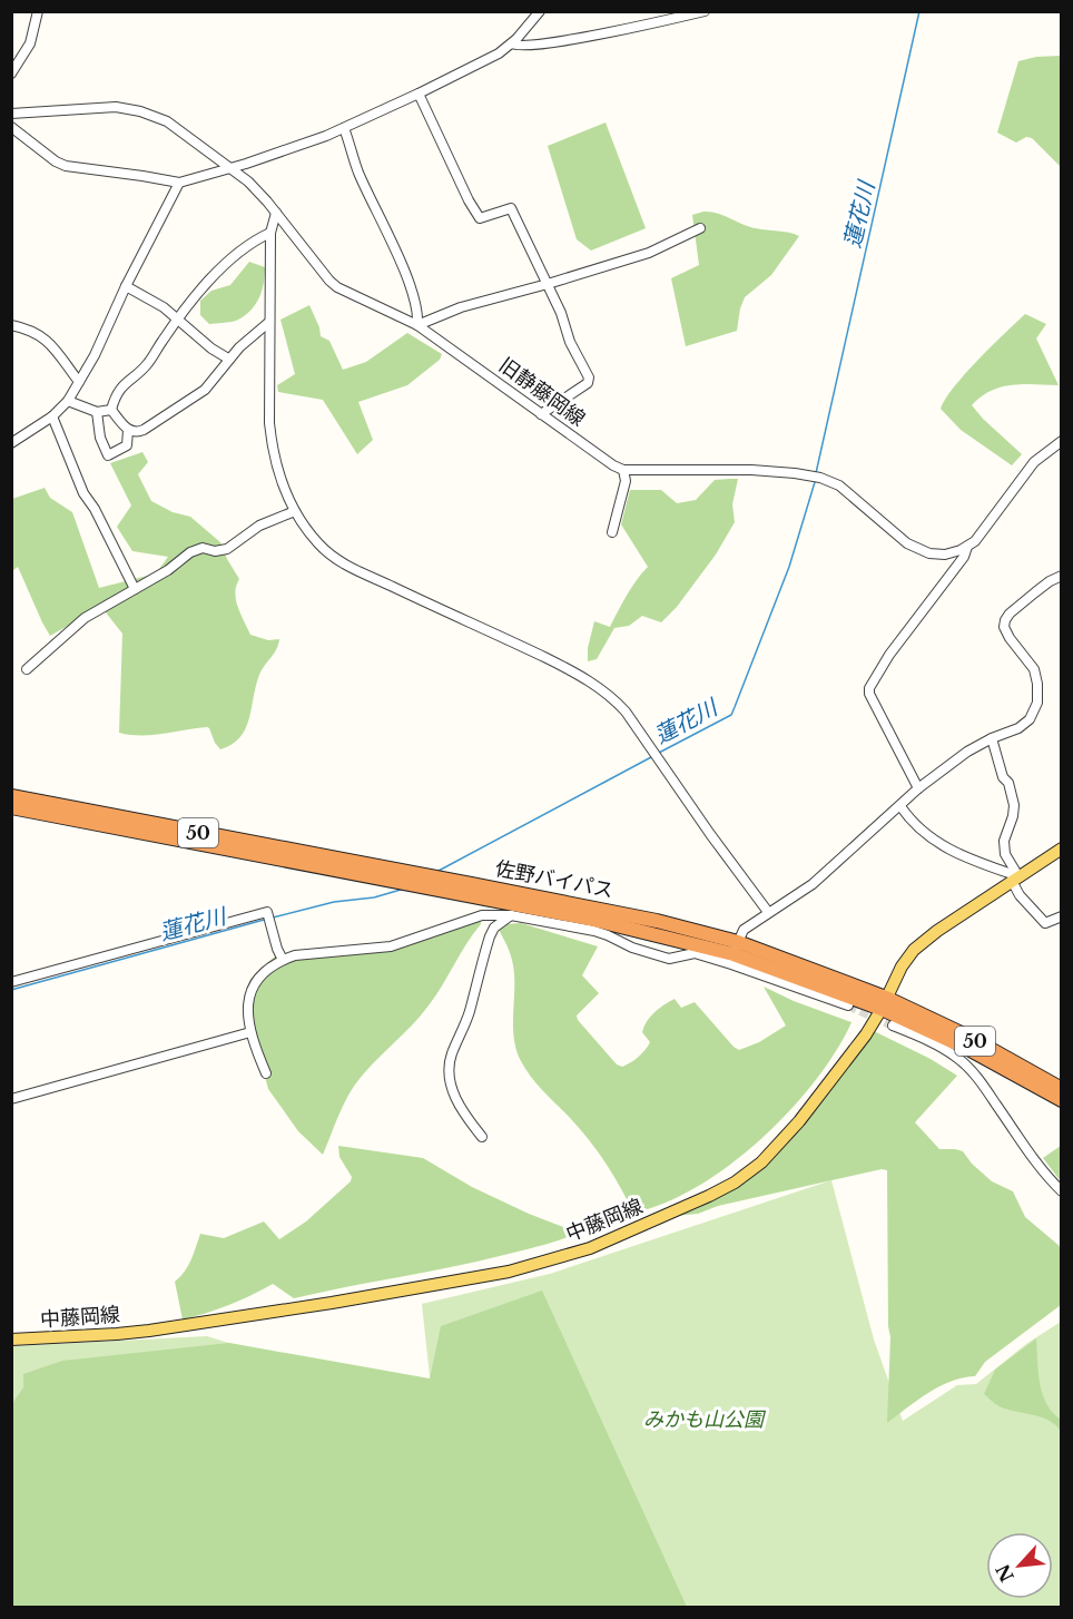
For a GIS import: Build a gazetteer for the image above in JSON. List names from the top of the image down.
{
  "streets": {
    "highway": ["50", "佐野バイパス"],
    "main road": ["中藤岡線"],
    "street": ["旧静藤岡線"]
  },
  "crossings": [
    ["佐野バイパス", "中藤岡線"]
  ],
  "water": ["蓮花川"],
  "parks": ["みかも山公園"],
  "north": "bottom left"
}
